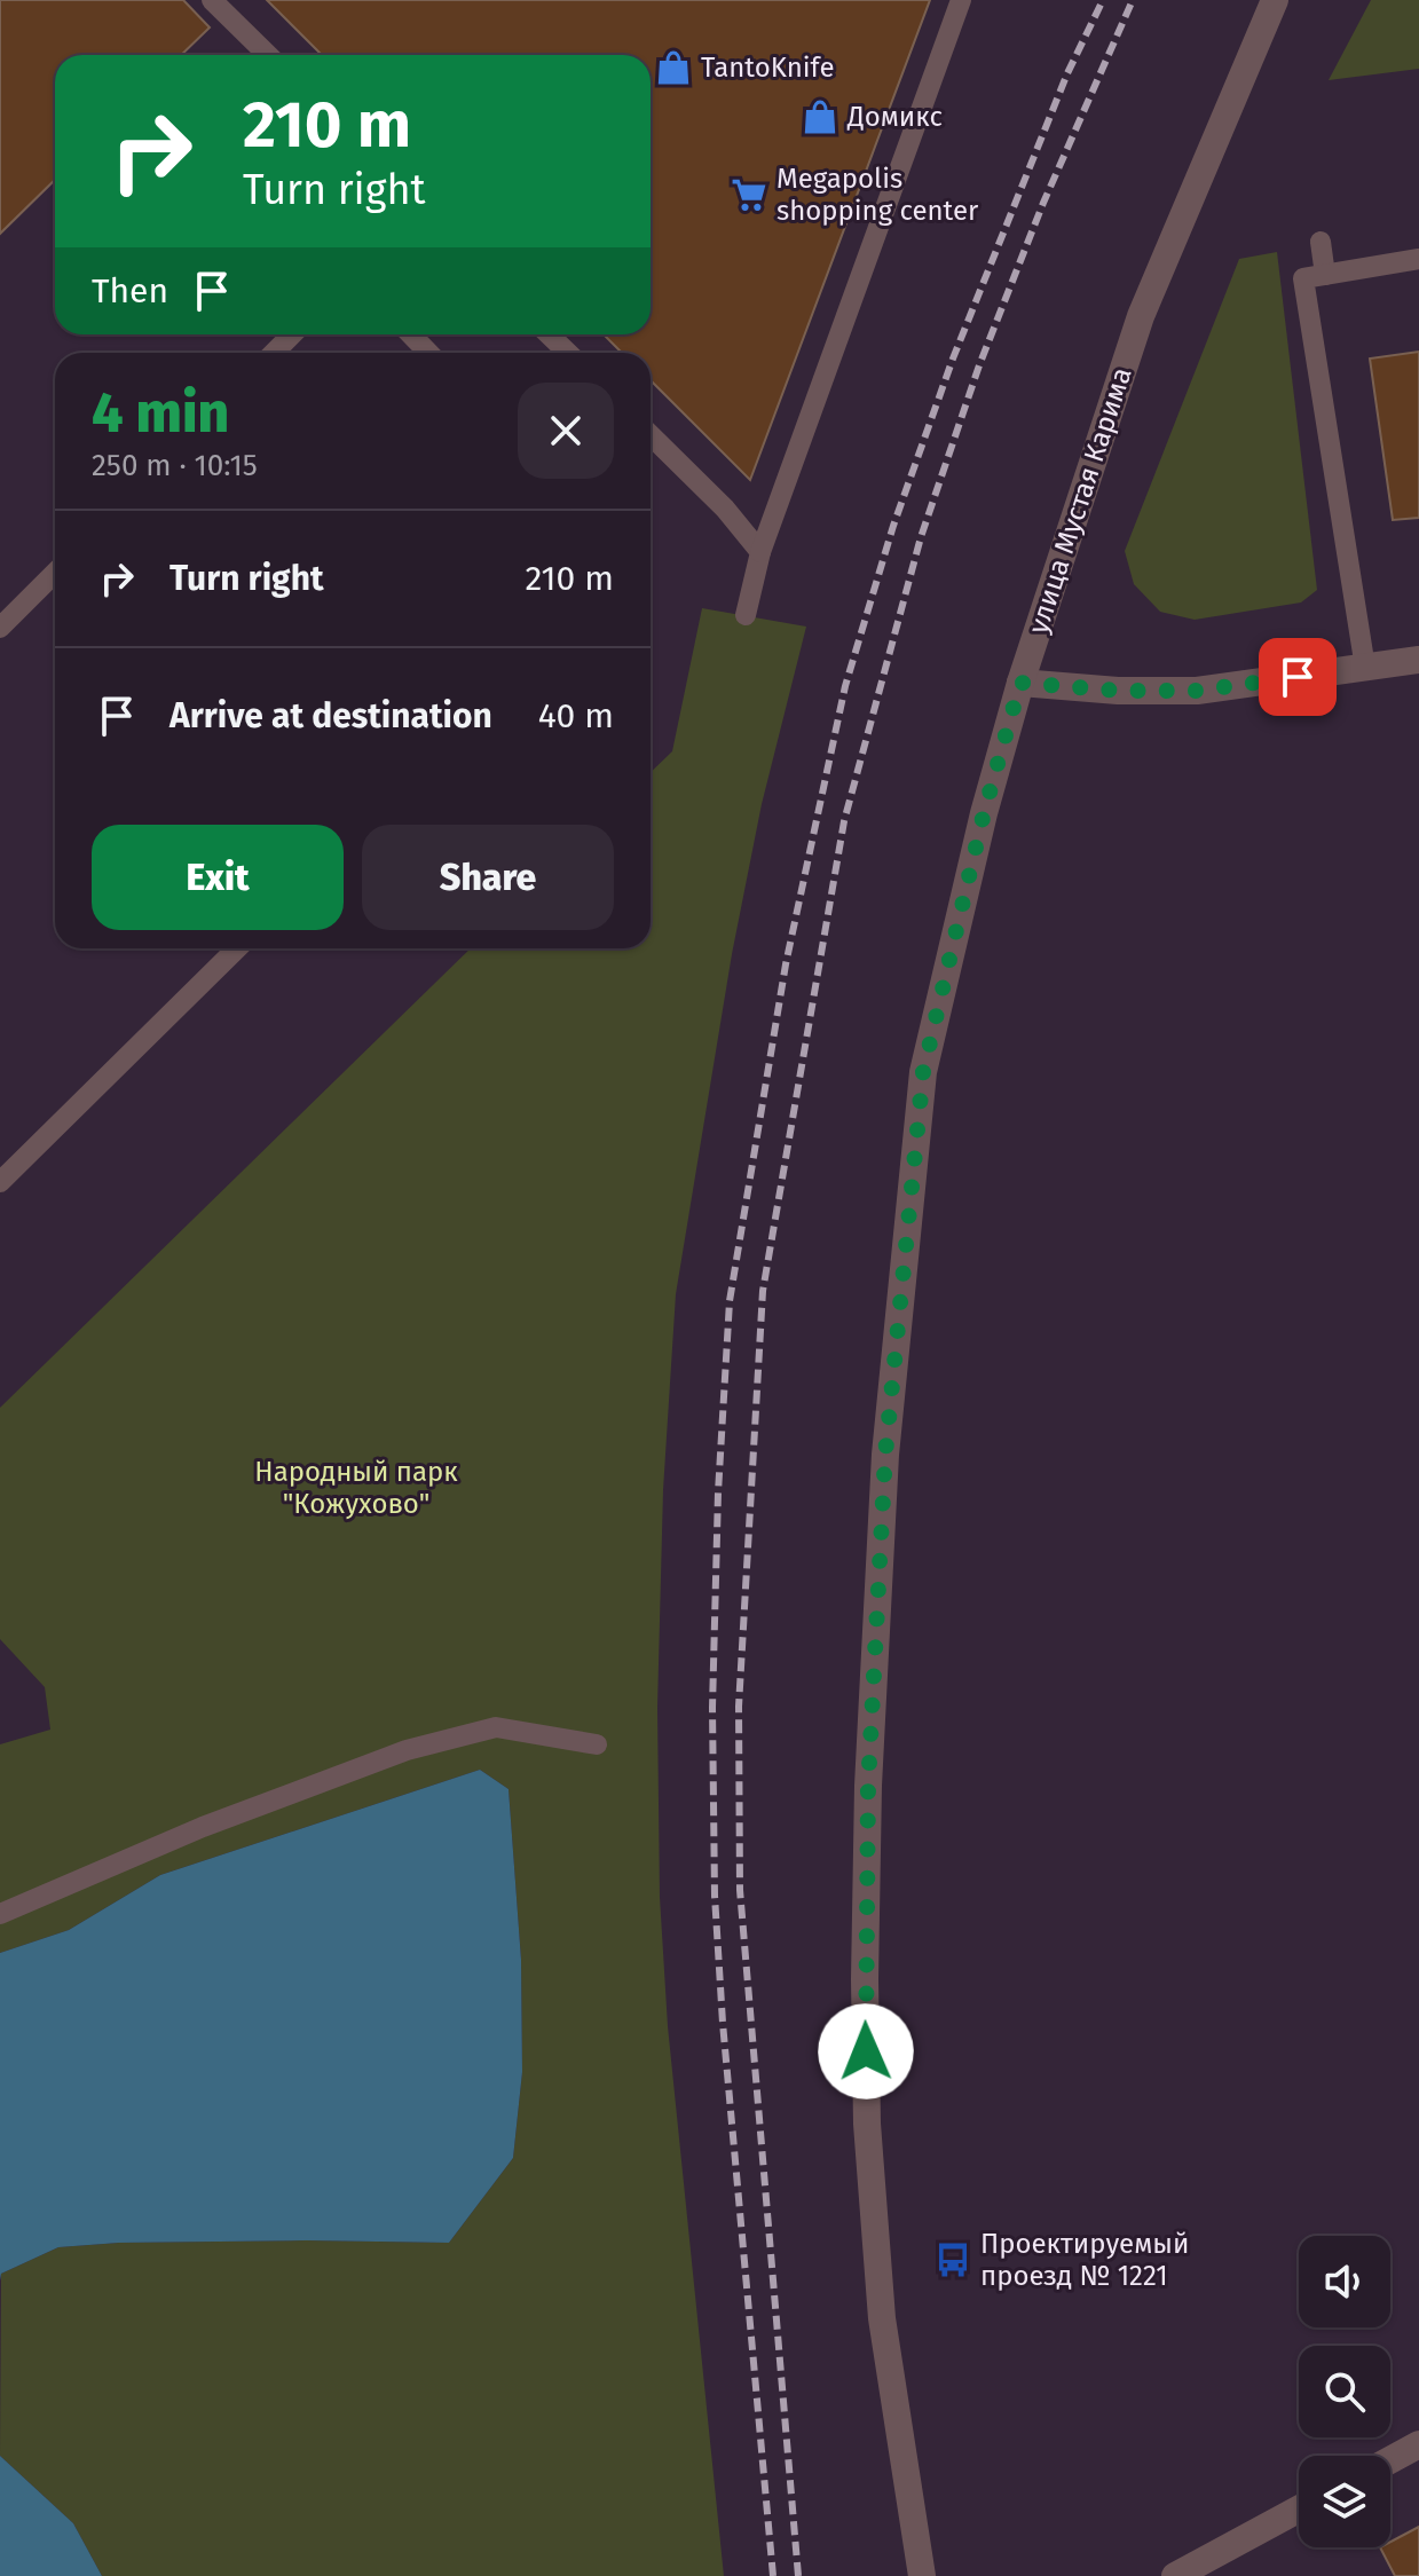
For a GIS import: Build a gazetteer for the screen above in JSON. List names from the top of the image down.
{
  "streets": {
    "street": ["улица Мустая Карима"]
  },
  "parks": ["Народный парк \"Кожухово\""],
  "places": {
    "shop": ["TantoKnife", "Домикс"],
    "supermarket": ["Megapolis shopping center"],
    "bus stop": ["Проектируемый проезд № 1221"]
  },
  "page": {
    "turn": ["210 m", "Turn right"],
    "then": "Then",
    "heading": ["4 min", "250 m · 10:15"],
    "list": [
      {
        "name": "Turn right",
        "value": "210 m"
      },
      {
        "name": "Arrive at destination",
        "value": "40 m"
      }
    ],
    "buttons": ["Exit", "Share"]
  }
}
